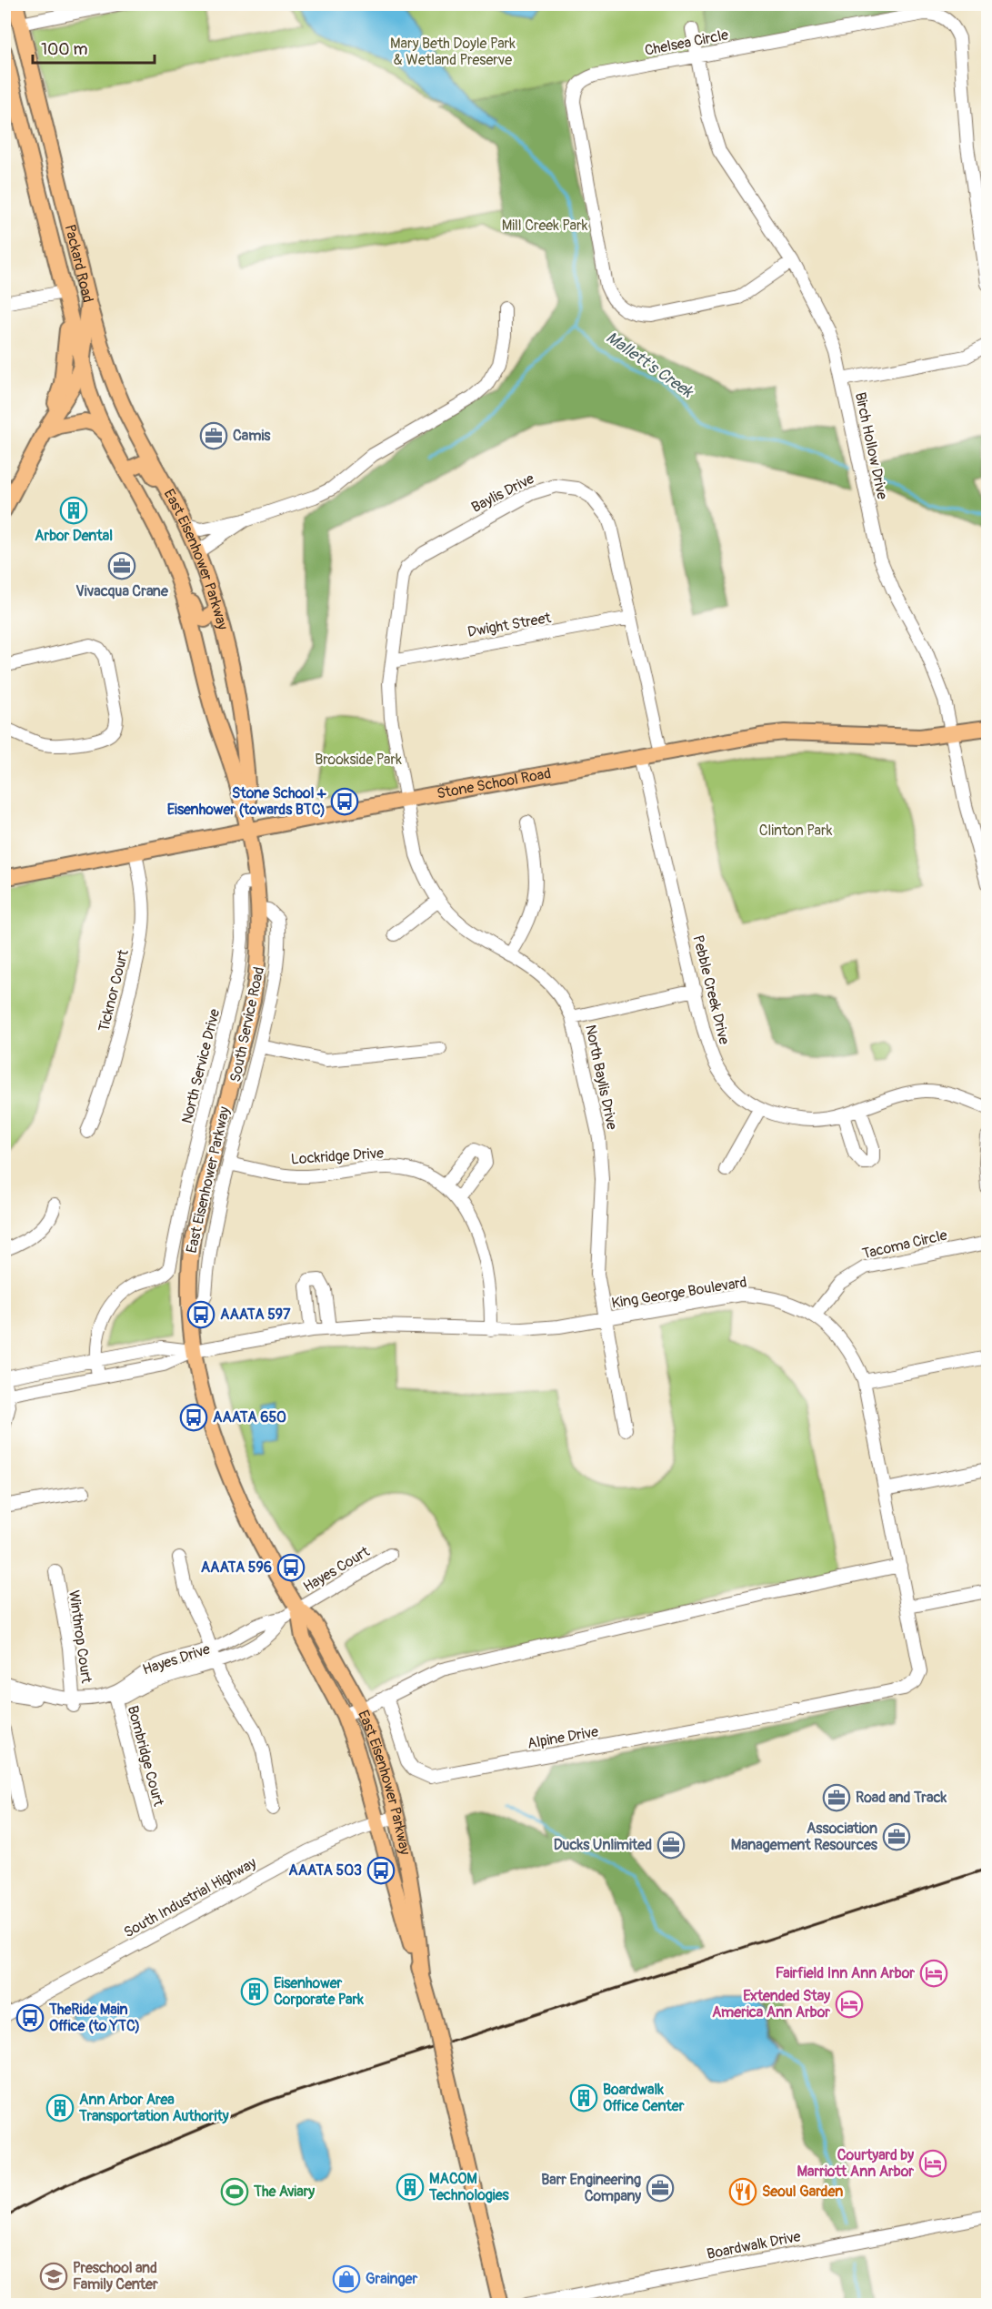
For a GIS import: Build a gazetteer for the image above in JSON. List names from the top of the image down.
{
  "streets": {
    "main road": ["Packard Road", "East Eisenhower Parkway", "Stone School Road"],
    "street": [
      "Chelsea Circle",
      "Birch Hollow Drive",
      "Baylis Drive",
      "Dwight Street",
      "Pebble Creek Drive",
      "Ticknor Court",
      "South Service Road",
      "North Service Drive",
      "North Baylis Drive",
      "Lockridge Drive",
      "Tacoma Circle",
      "King George Boulevard",
      "Hayes Court",
      "Winthrop Court",
      "Hayes Drive",
      "Alpine Drive",
      "Bombridge Court",
      "South Industrial Highway",
      "Boardwalk Drive"
    ]
  },
  "crossings": [
    ["Chelsea Circle", "Birch Hollow Drive"],
    ["Packard Road", "East Eisenhower Parkway"],
    ["Birch Hollow Drive", "Stone School Road"],
    ["Baylis Drive", "Dwight Street"],
    ["Baylis Drive", "Stone School Road"],
    ["Baylis Drive", "North Baylis Drive"],
    ["East Eisenhower Parkway", "Stone School Road"],
    ["East Eisenhower Parkway", "South Service Road"],
    ["East Eisenhower Parkway", "North Service Drive"],
    ["East Eisenhower Parkway", "King George Boulevard"],
    ["East Eisenhower Parkway", "Hayes Court"],
    ["East Eisenhower Parkway", "Hayes Drive"],
    ["East Eisenhower Parkway", "South Industrial Highway"],
    ["Stone School Road", "Pebble Creek Drive"],
    ["Stone School Road", "Ticknor Court"],
    ["Stone School Road", "North Baylis Drive"],
    ["South Service Road", "Lockridge Drive"],
    ["North Service Drive", "King George Boulevard"],
    ["North Baylis Drive", "King George Boulevard"],
    ["Lockridge Drive", "King George Boulevard"],
    ["Tacoma Circle", "King George Boulevard"],
    ["King George Boulevard", "Alpine Drive"],
    ["Hayes Court", "Hayes Drive"],
    ["Winthrop Court", "Hayes Drive"],
    ["Hayes Drive", "Bombridge Court"]
  ],
  "water": ["Mallett's Creek"],
  "parks": [
    "Mary Beth Doyle Park & Wetland Preserve",
    "Mill Creek Park",
    "Brookside Park",
    "Clinton Park"
  ],
  "places": {
    "office": [
      "Camis",
      "Vivacqua Crane",
      "Road and Track",
      "Association Management Resources",
      "Ducks Unlimited",
      "Barr Engineering Company"
    ],
    "building": [
      "Arbor Dental",
      "Eisenhower Corporate Park",
      "Boardwalk Office Center",
      "Ann Arbor Area Transportation Authority",
      "MACOM Technologies"
    ],
    "bus stop": [
      "Stone School + Eisenhower (towards BTC)",
      "AAATA 597",
      "AAATA 650",
      "AAATA 596",
      "AAATA 503",
      "TheRide Main Office (to YTC)"
    ],
    "hotel": ["Fairfield Inn Ann Arbor", "Extended Stay America Ann Arbor", "Courtyard by Marriott Ann Arbor"],
    "sports": ["The Aviary"],
    "restaurant": ["Seoul Garden"],
    "school or university": ["Preschool and Family Center"],
    "shop": ["Grainger"]
  },
  "scale_bar": "100 m"
}
